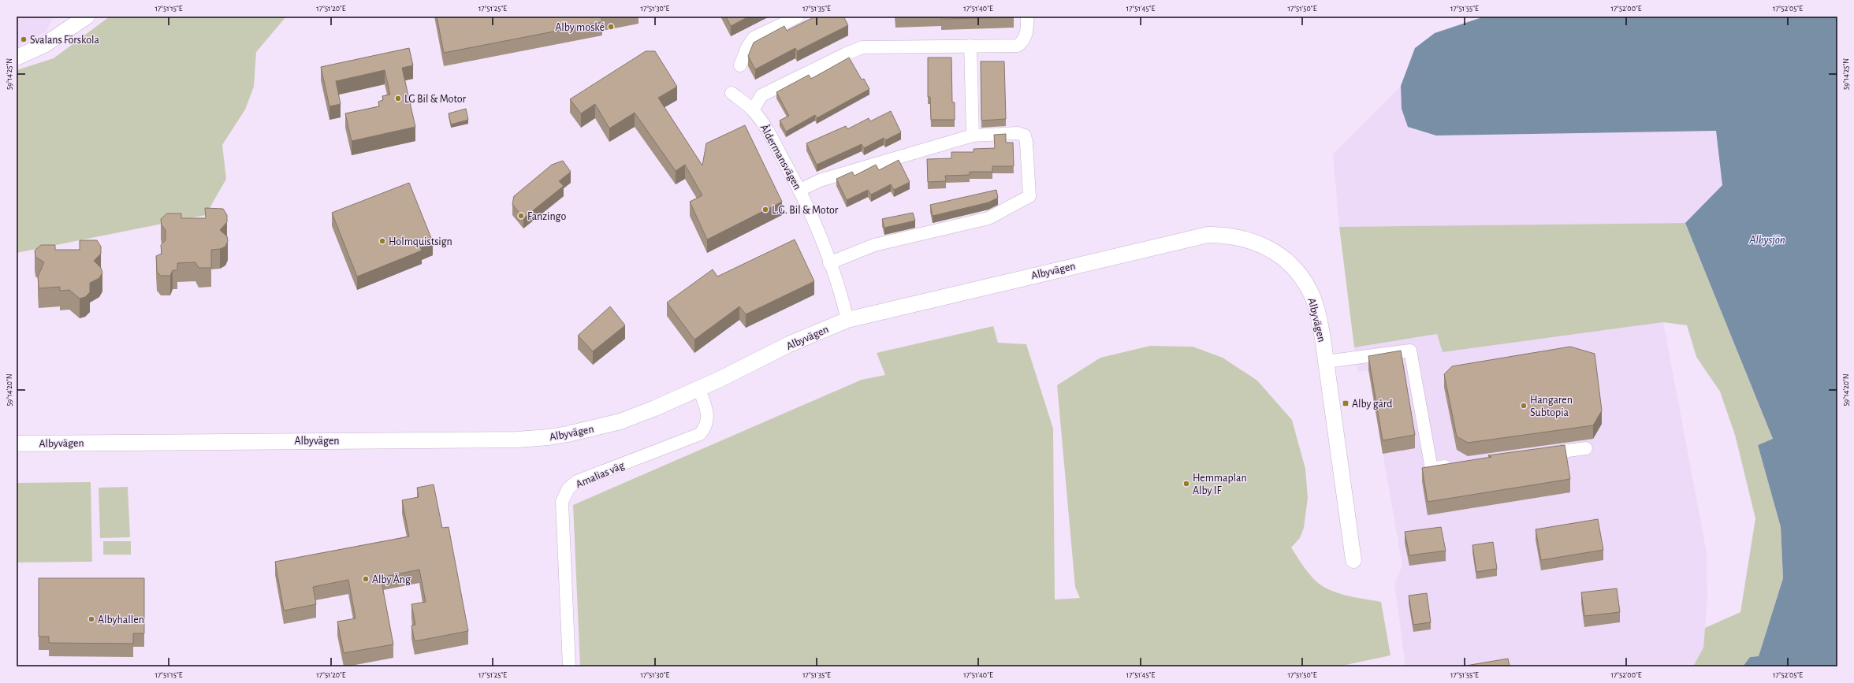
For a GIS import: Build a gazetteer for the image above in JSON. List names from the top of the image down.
{
  "streets": {
    "street": ["Åldermansvägen", "Albyvägen", "Amalias väg"]
  },
  "crossings": [
    ["Åldermansvägen", "Albyvägen"],
    ["Albyvägen", "Amalias väg"]
  ],
  "water": ["Albysjön"],
  "places": {
    "other": [
      "Alby moské",
      "Svalans Förskola",
      "LG Bil & Motor",
      "L.G. Bil & Motor",
      "Fanzingo",
      "Holmquistsign",
      "Hangaren Subtopia",
      "Hemmaplan Alby IF",
      "Alby Äng",
      "Albyhallen"
    ],
    "transit": ["Alby gård"]
  },
  "coordinates": [
    "17°51'15\"E",
    "17°51'20\"E",
    "17°51'25\"E",
    "17°51'30\"E",
    "17°51'35\"E",
    "17°51'40\"E",
    "17°51'45\"E",
    "17°51'50\"E",
    "17°51'55\"E",
    "17°52'00\"E",
    "17°52'05\"E",
    "59°14'25\"N",
    "59°14'20\"N"
  ]
}
